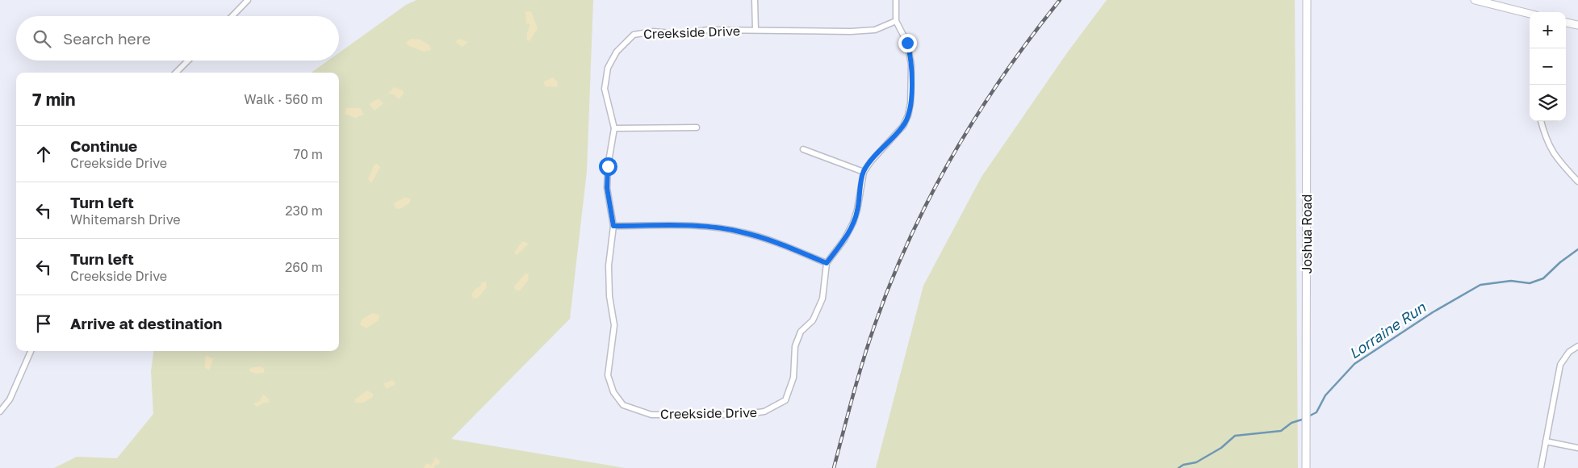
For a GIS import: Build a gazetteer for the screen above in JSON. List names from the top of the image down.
{
  "streets": {
    "main road": ["Joshua Road"],
    "street": ["Creekside Drive"]
  },
  "water": ["Lorraine Run"],
  "page": {
    "map_buttons": ["+", "−"],
    "search": "Search here",
    "heading": ["7 min", "Walk · 560 m"],
    "list": [
      ["Continue", "Creekside Drive", "70 m"],
      ["Turn left", "Whitemarsh Drive", "230 m"],
      ["Turn left", "Creekside Drive", "260 m"],
      "Arrive at destination"
    ]
  }
}
